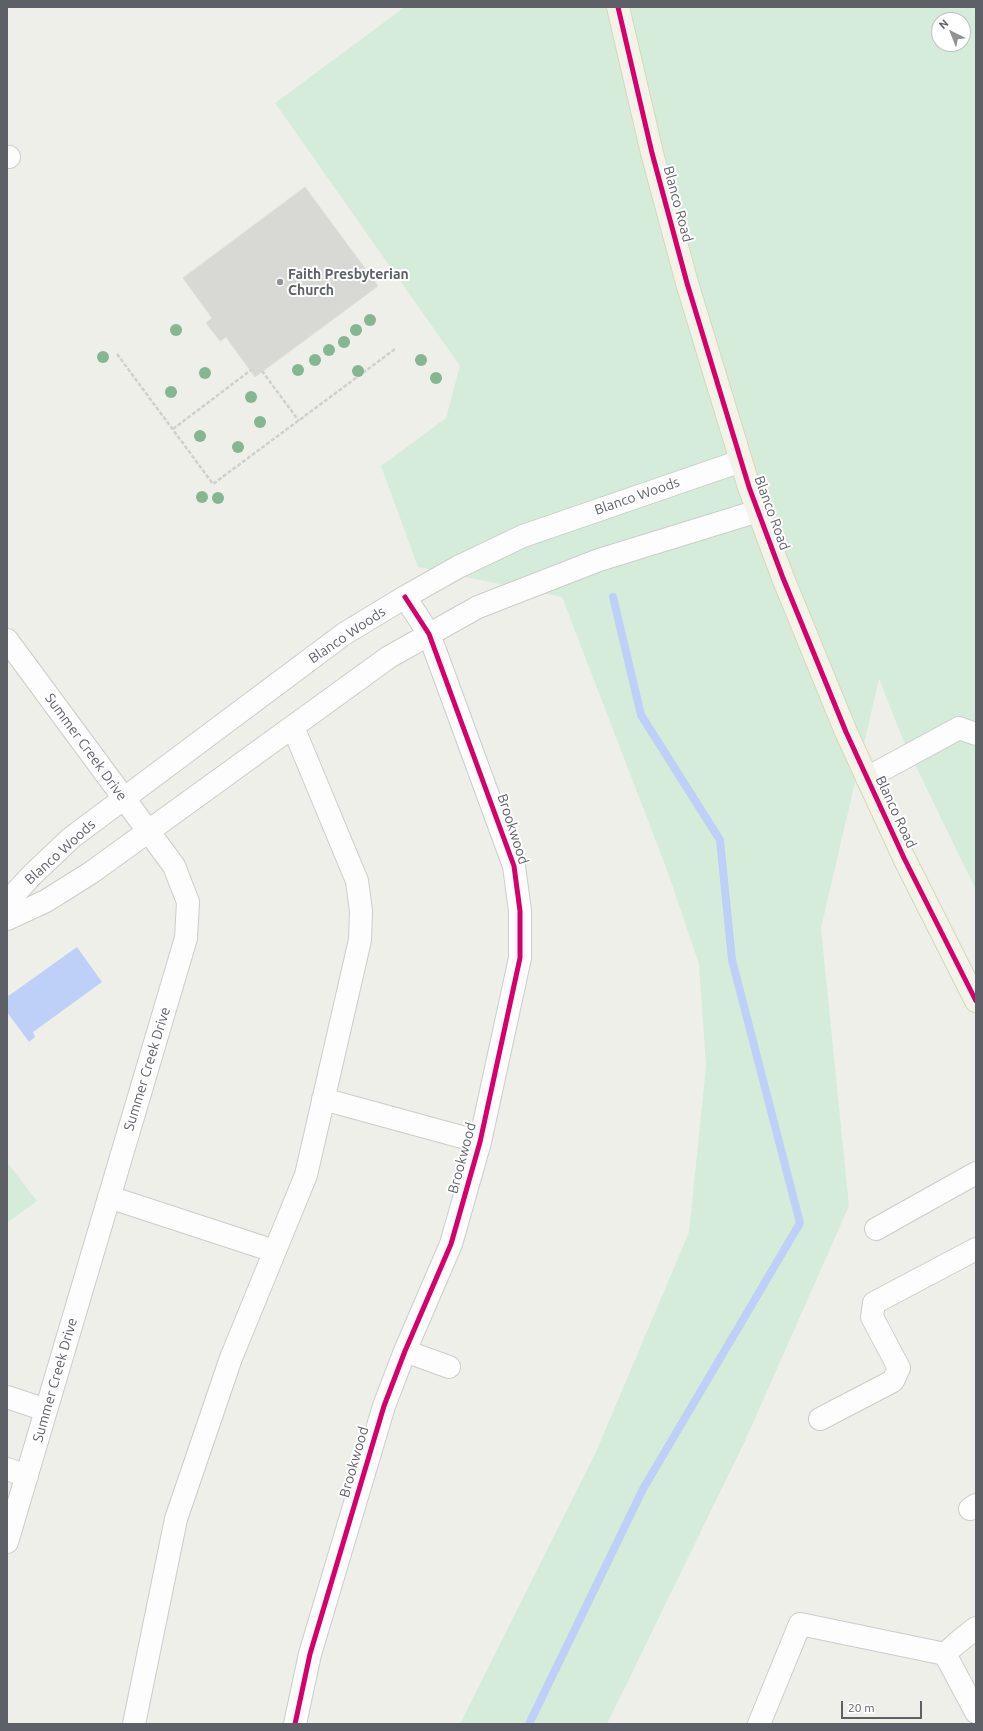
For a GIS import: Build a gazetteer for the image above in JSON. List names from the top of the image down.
{
  "streets": {
    "main road": ["Blanco Road"],
    "street": ["Blanco Woods", "Summer Creek Drive", "Brookwood"]
  },
  "crossings": [
    ["Blanco Road", "Blanco Woods"],
    ["Blanco Woods", "Summer Creek Drive"],
    ["Blanco Woods", "Brookwood"]
  ],
  "places": ["Faith Presbyterian Church"],
  "scale_bar": "20 m",
  "north": "top left"
}
